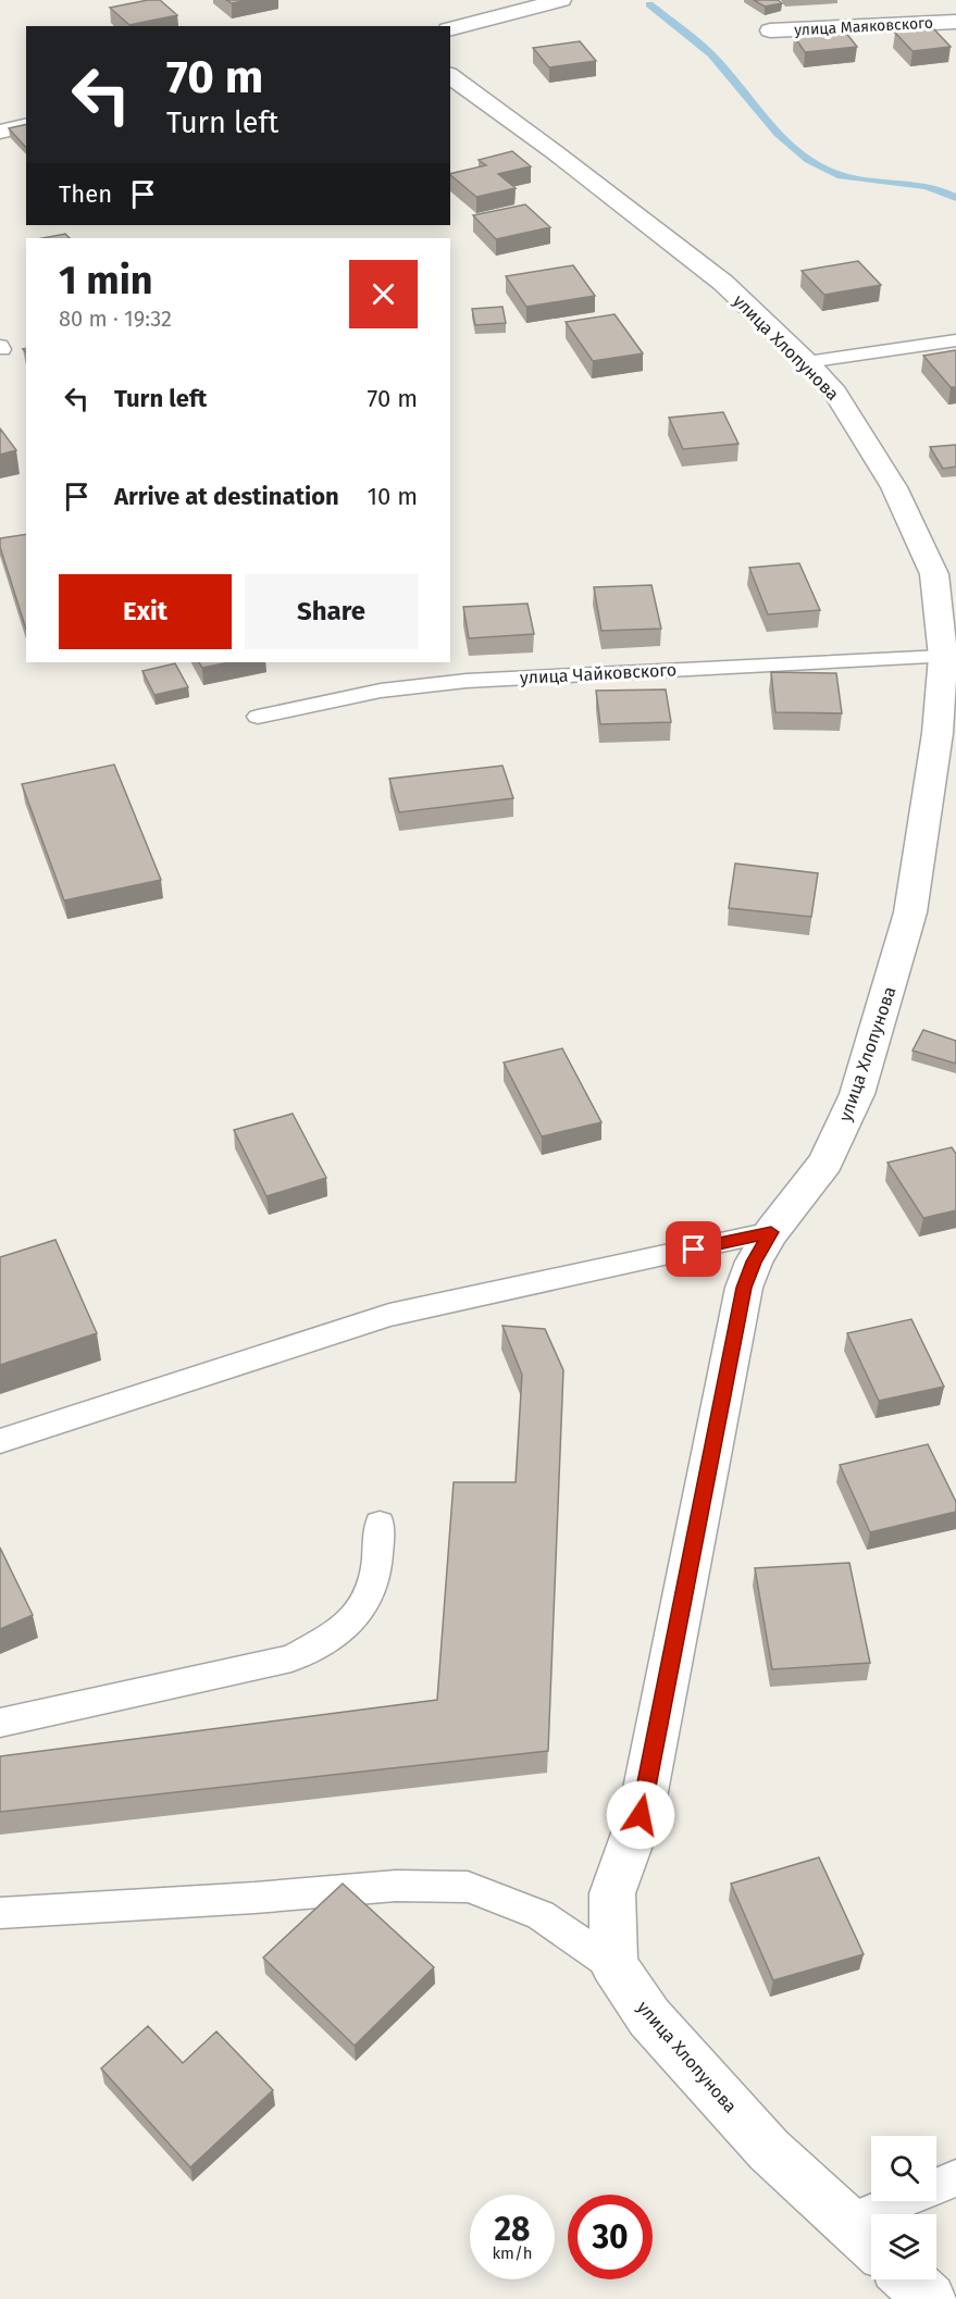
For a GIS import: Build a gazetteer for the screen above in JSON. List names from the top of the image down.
{
  "streets": {
    "street": ["улица Маяковского", "улица Хлопунова"],
    "lane": ["улица Чайковского"]
  },
  "crossings": [
    ["улица Хлопунова", "улица Чайковского"]
  ],
  "page": {
    "turn": ["70 m", "Turn left"],
    "then": "Then",
    "heading": ["1 min", "80 m · 19:32"],
    "list": [
      {
        "name": "Turn left",
        "value": "70 m"
      },
      {
        "name": "Arrive at destination",
        "value": "10 m"
      }
    ],
    "buttons": ["Exit", "Share"],
    "speed": "28 km/h",
    "limit": "30"
  }
}
